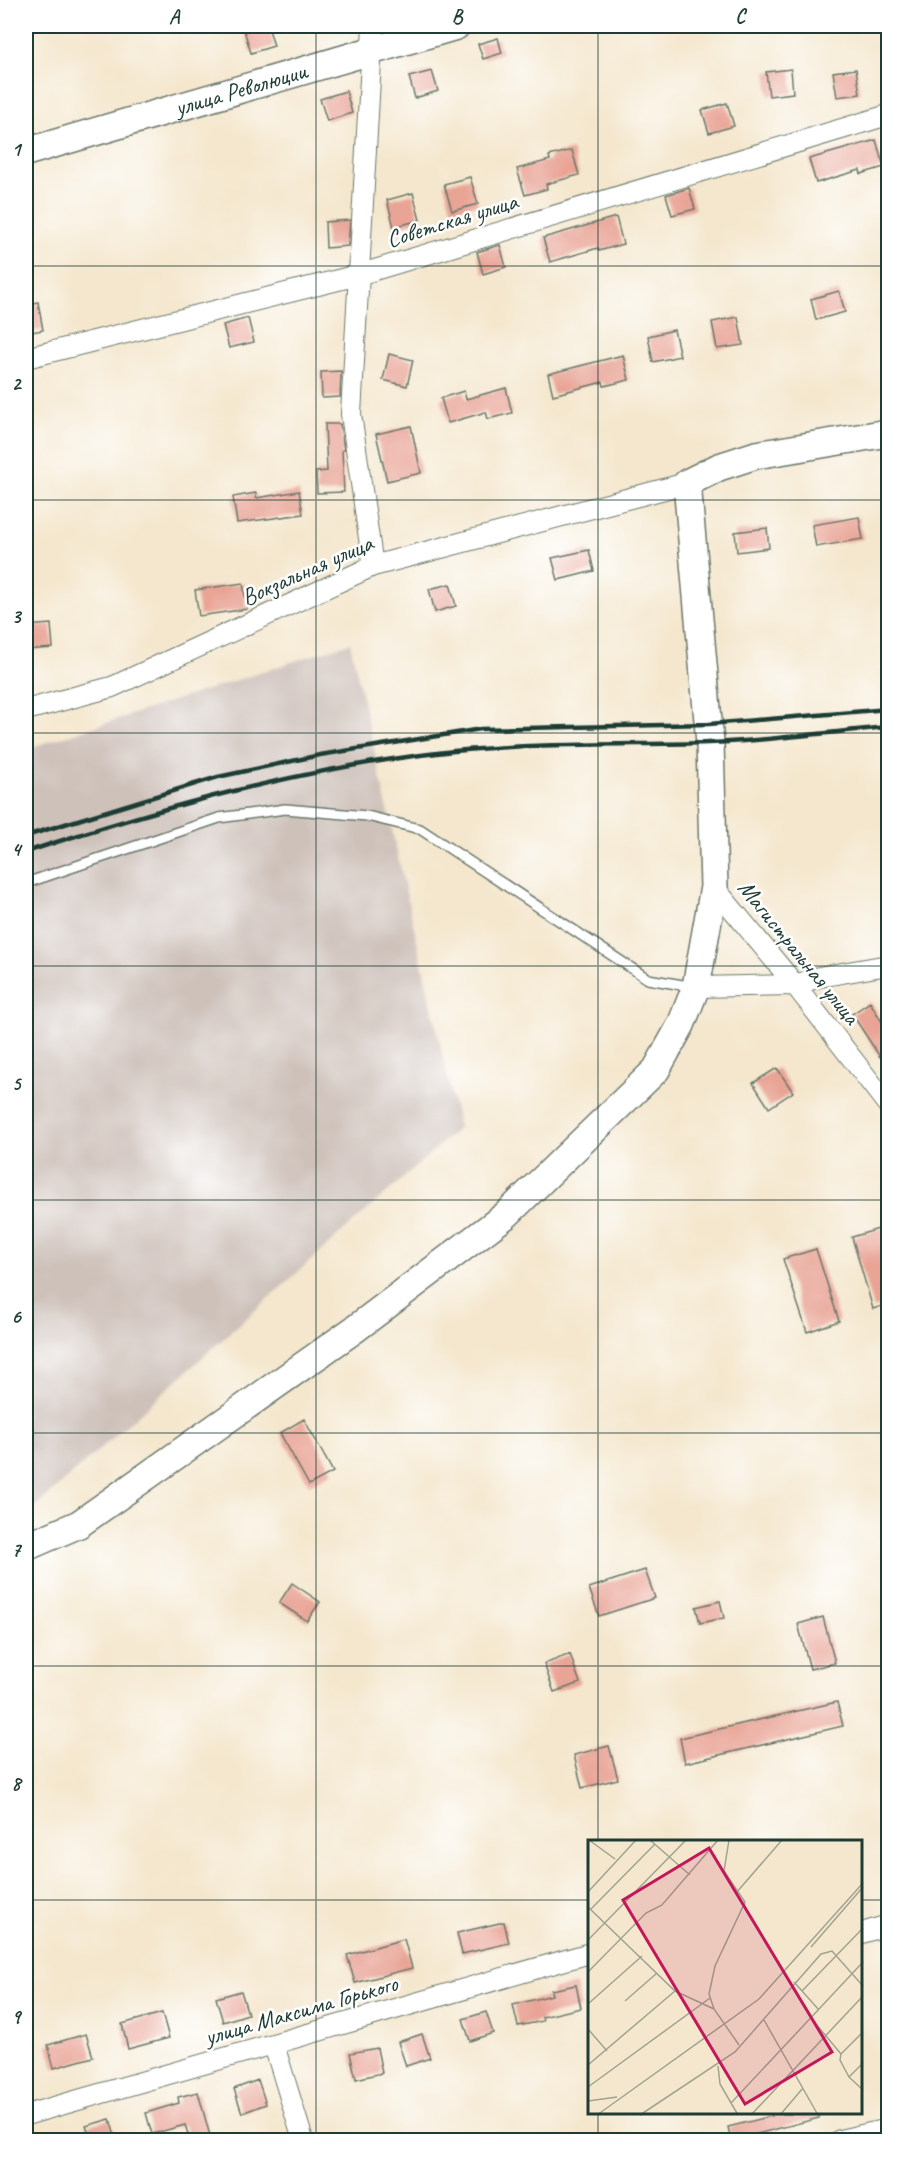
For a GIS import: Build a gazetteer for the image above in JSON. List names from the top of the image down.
{
  "streets": {
    "street": [
      "улица Революции",
      "Советская улица",
      "Вокзальная улица",
      "Магистральная улица",
      "улица Максима Горького"
    ]
  },
  "grid": {
    "columns": ["A", "B", "C"],
    "rows": [
      "1",
      "2",
      "3",
      "4",
      "5",
      "6",
      "7",
      "8",
      "9"
    ]
  }
}
